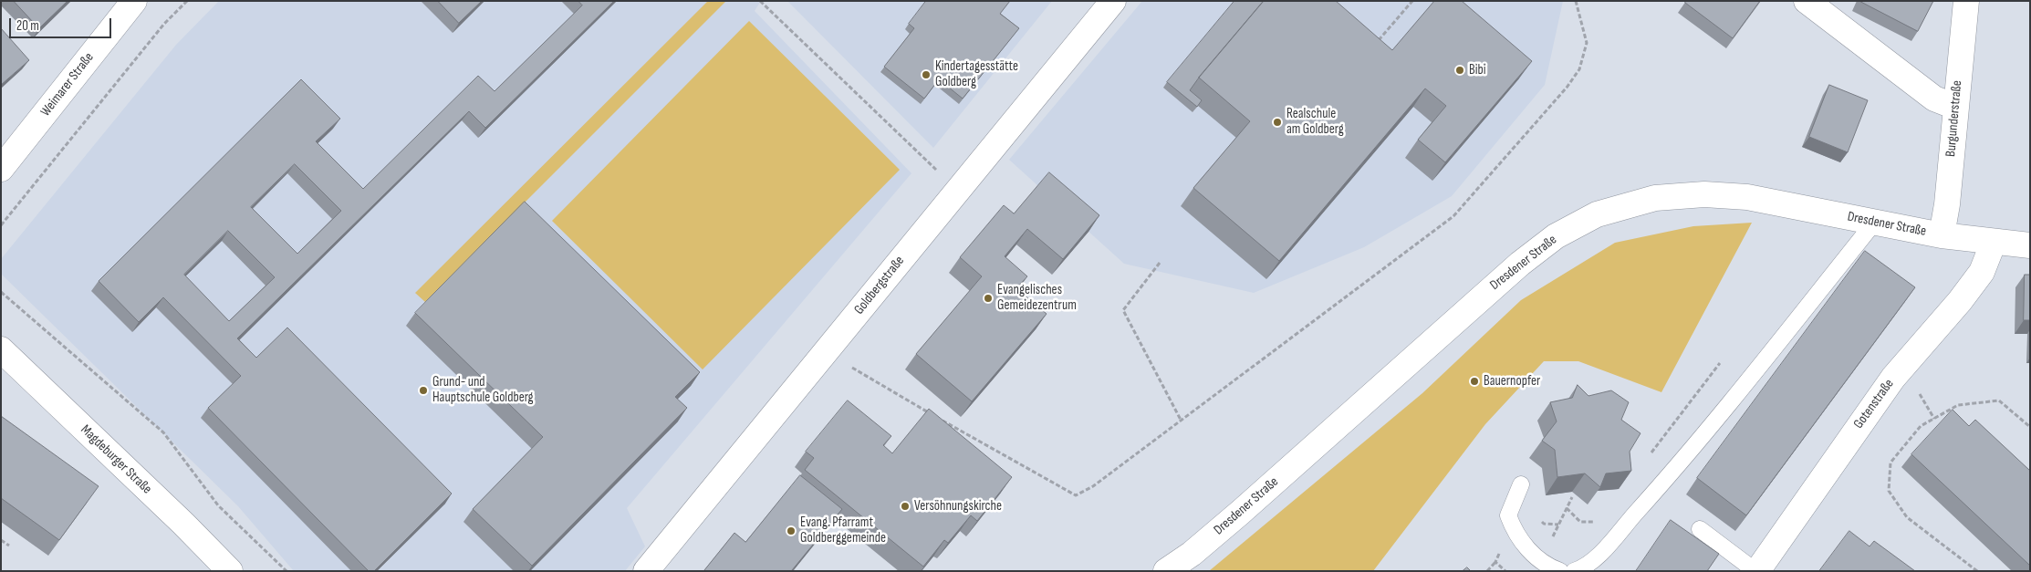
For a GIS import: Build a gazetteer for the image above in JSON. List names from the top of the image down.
{
  "streets": {
    "street": [
      "Weimarer Straße",
      "Burgunderstraße",
      "Dresdener Straße",
      "Goldbergstraße",
      "Gotenstraße",
      "Magdeburger Straße"
    ]
  },
  "crossings": [
    ["Burgunderstraße", "Dresdener Straße"],
    ["Dresdener Straße", "Gotenstraße"]
  ],
  "places": [
    "Bibi",
    "Kindertagesstätte Goldberg",
    "Realschule am Goldberg",
    "Evangelisches Gemeidezentrum",
    "Bauernopfer",
    "Grund- und Hauptschule Goldberg",
    "Versöhnungskirche",
    "Evang. Pfarramt Goldberggemeinde"
  ],
  "scale_bar": "20 m"
}
